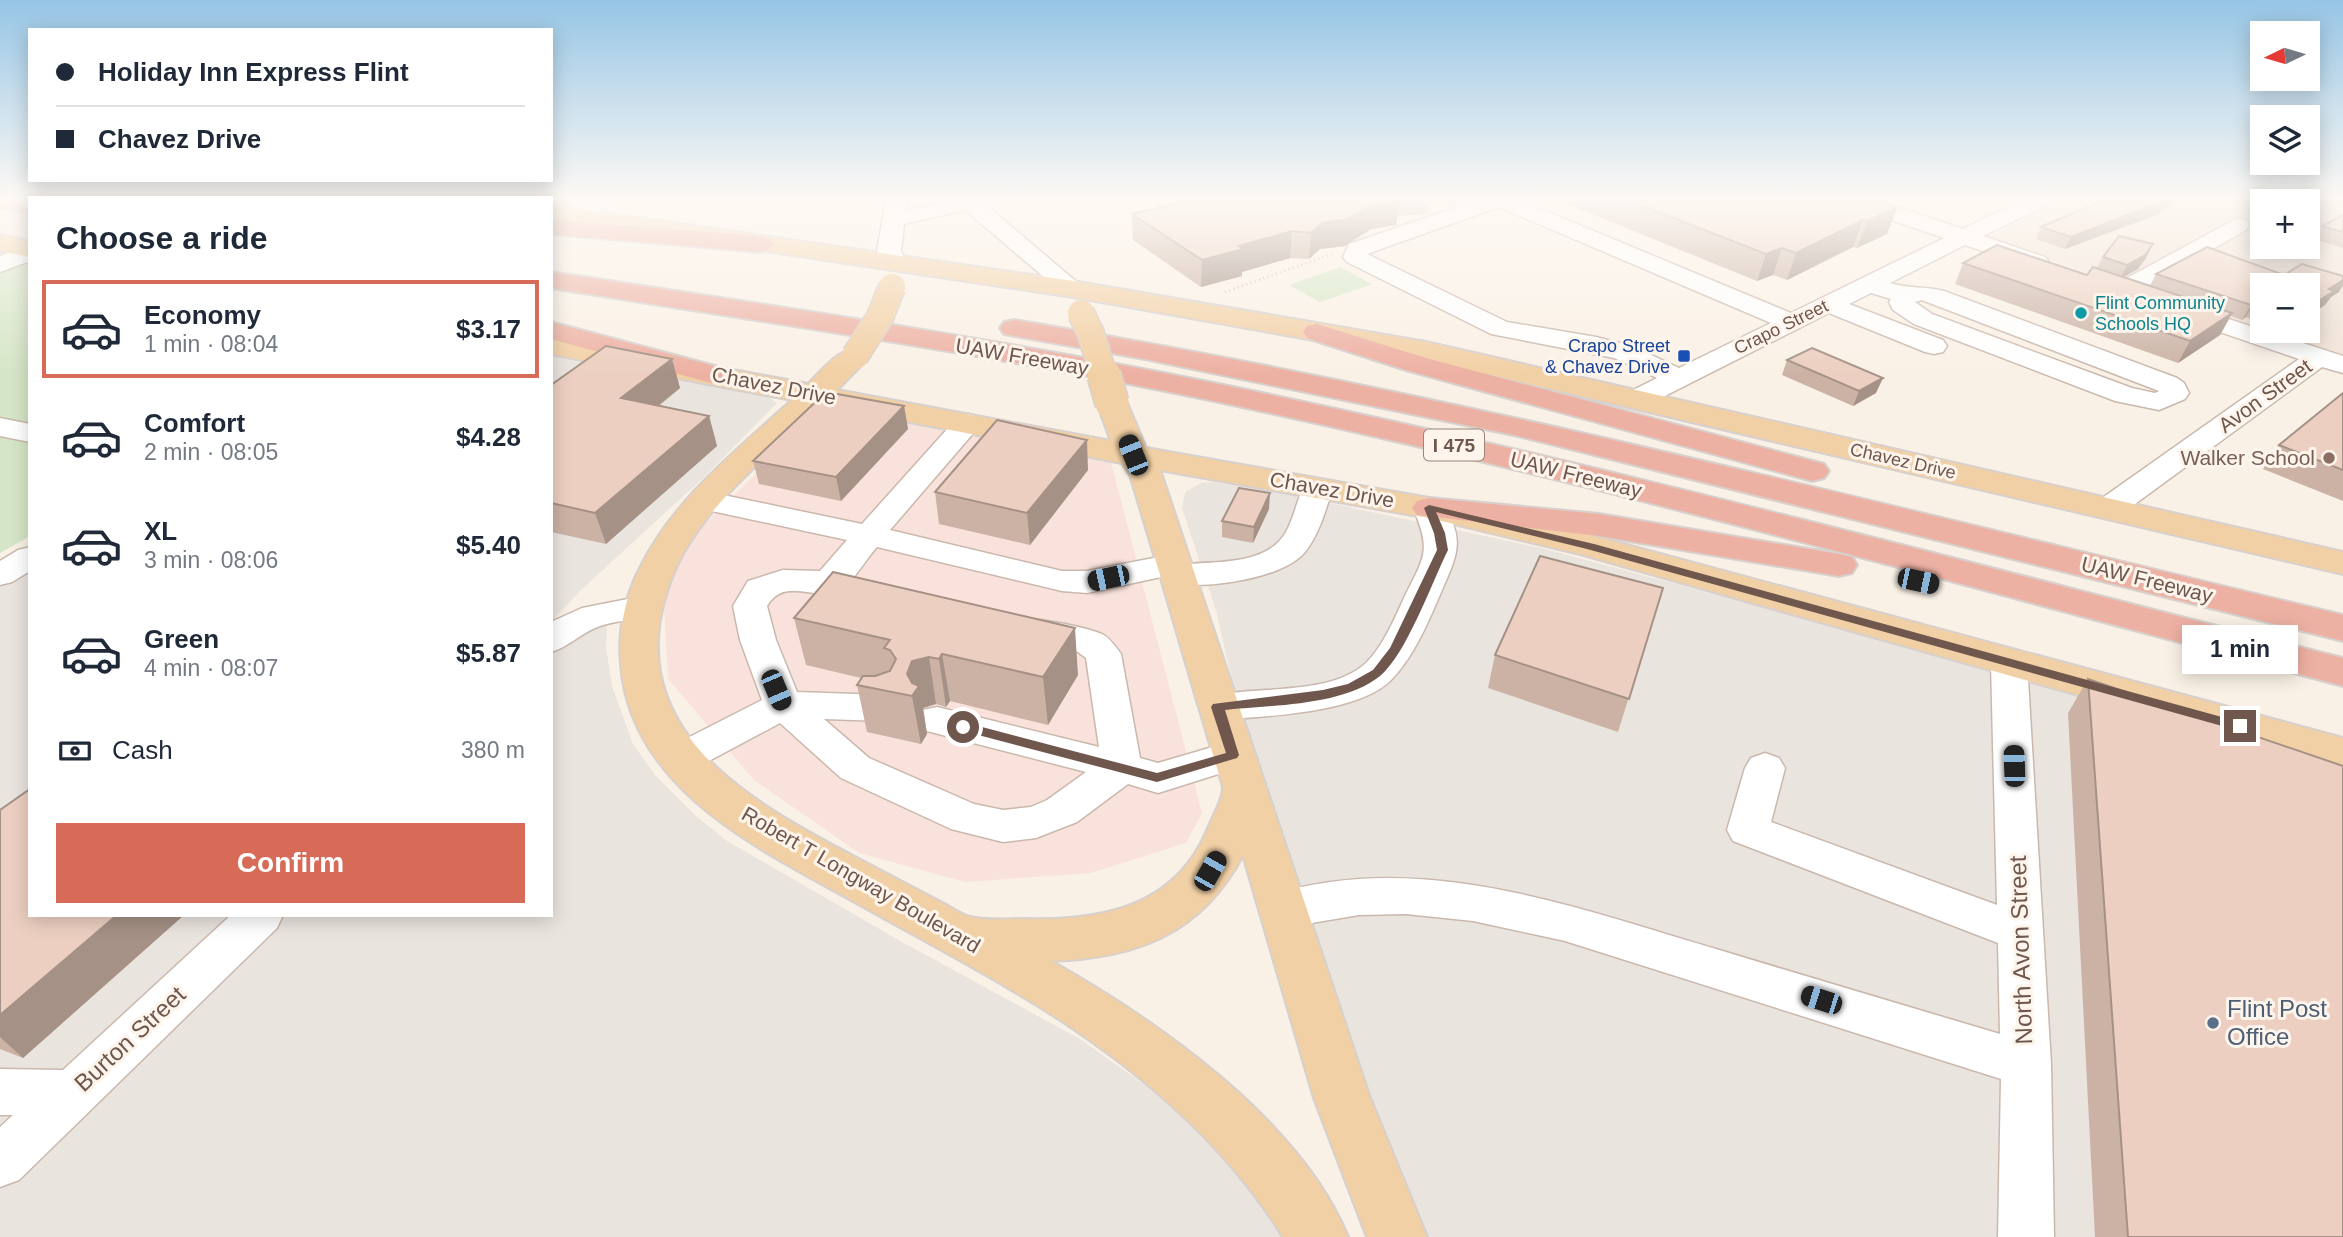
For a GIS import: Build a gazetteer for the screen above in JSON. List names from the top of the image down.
{
  "streets": {
    "highway": ["UAW Freeway", "I 475"],
    "main road": ["Chavez Drive", "Robert T Longway Boulevard"],
    "street": [
      "Crapo Street",
      "Avon Street",
      "North Avon Street",
      "Burton Street"
    ]
  },
  "crossings": [
    ["Crapo Street", "Chavez Drive"],
    ["Chavez Drive", "Avon Street"],
    ["Chavez Drive", "Robert T Longway Boulevard"],
    ["Chavez Drive", "North Avon Street"]
  ],
  "places": {
    "other": ["Flint Community Schools HQ", "Walker School", "Flint Post Office"],
    "transit": ["Crapo Street & Chavez Drive"]
  },
  "north": "left",
  "page": {
    "map_buttons": ["+", "−"],
    "banner": ["Holiday Inn Express Flint", "Chavez Drive"],
    "heading": "Choose a ride",
    "list": [
      {
        "name": "Economy",
        "note": "1 min · 08:04",
        "value": "$3.17"
      },
      {
        "name": "Comfort",
        "note": "2 min · 08:05",
        "value": "$4.28"
      },
      {
        "name": "XL",
        "note": "3 min · 08:06",
        "value": "$5.40"
      },
      {
        "name": "Green",
        "note": "4 min · 08:07",
        "value": "$5.87"
      }
    ],
    "bubble": "1 min",
    "pay": ["Cash", "380 m"],
    "buttons": "Confirm"
  }
}
